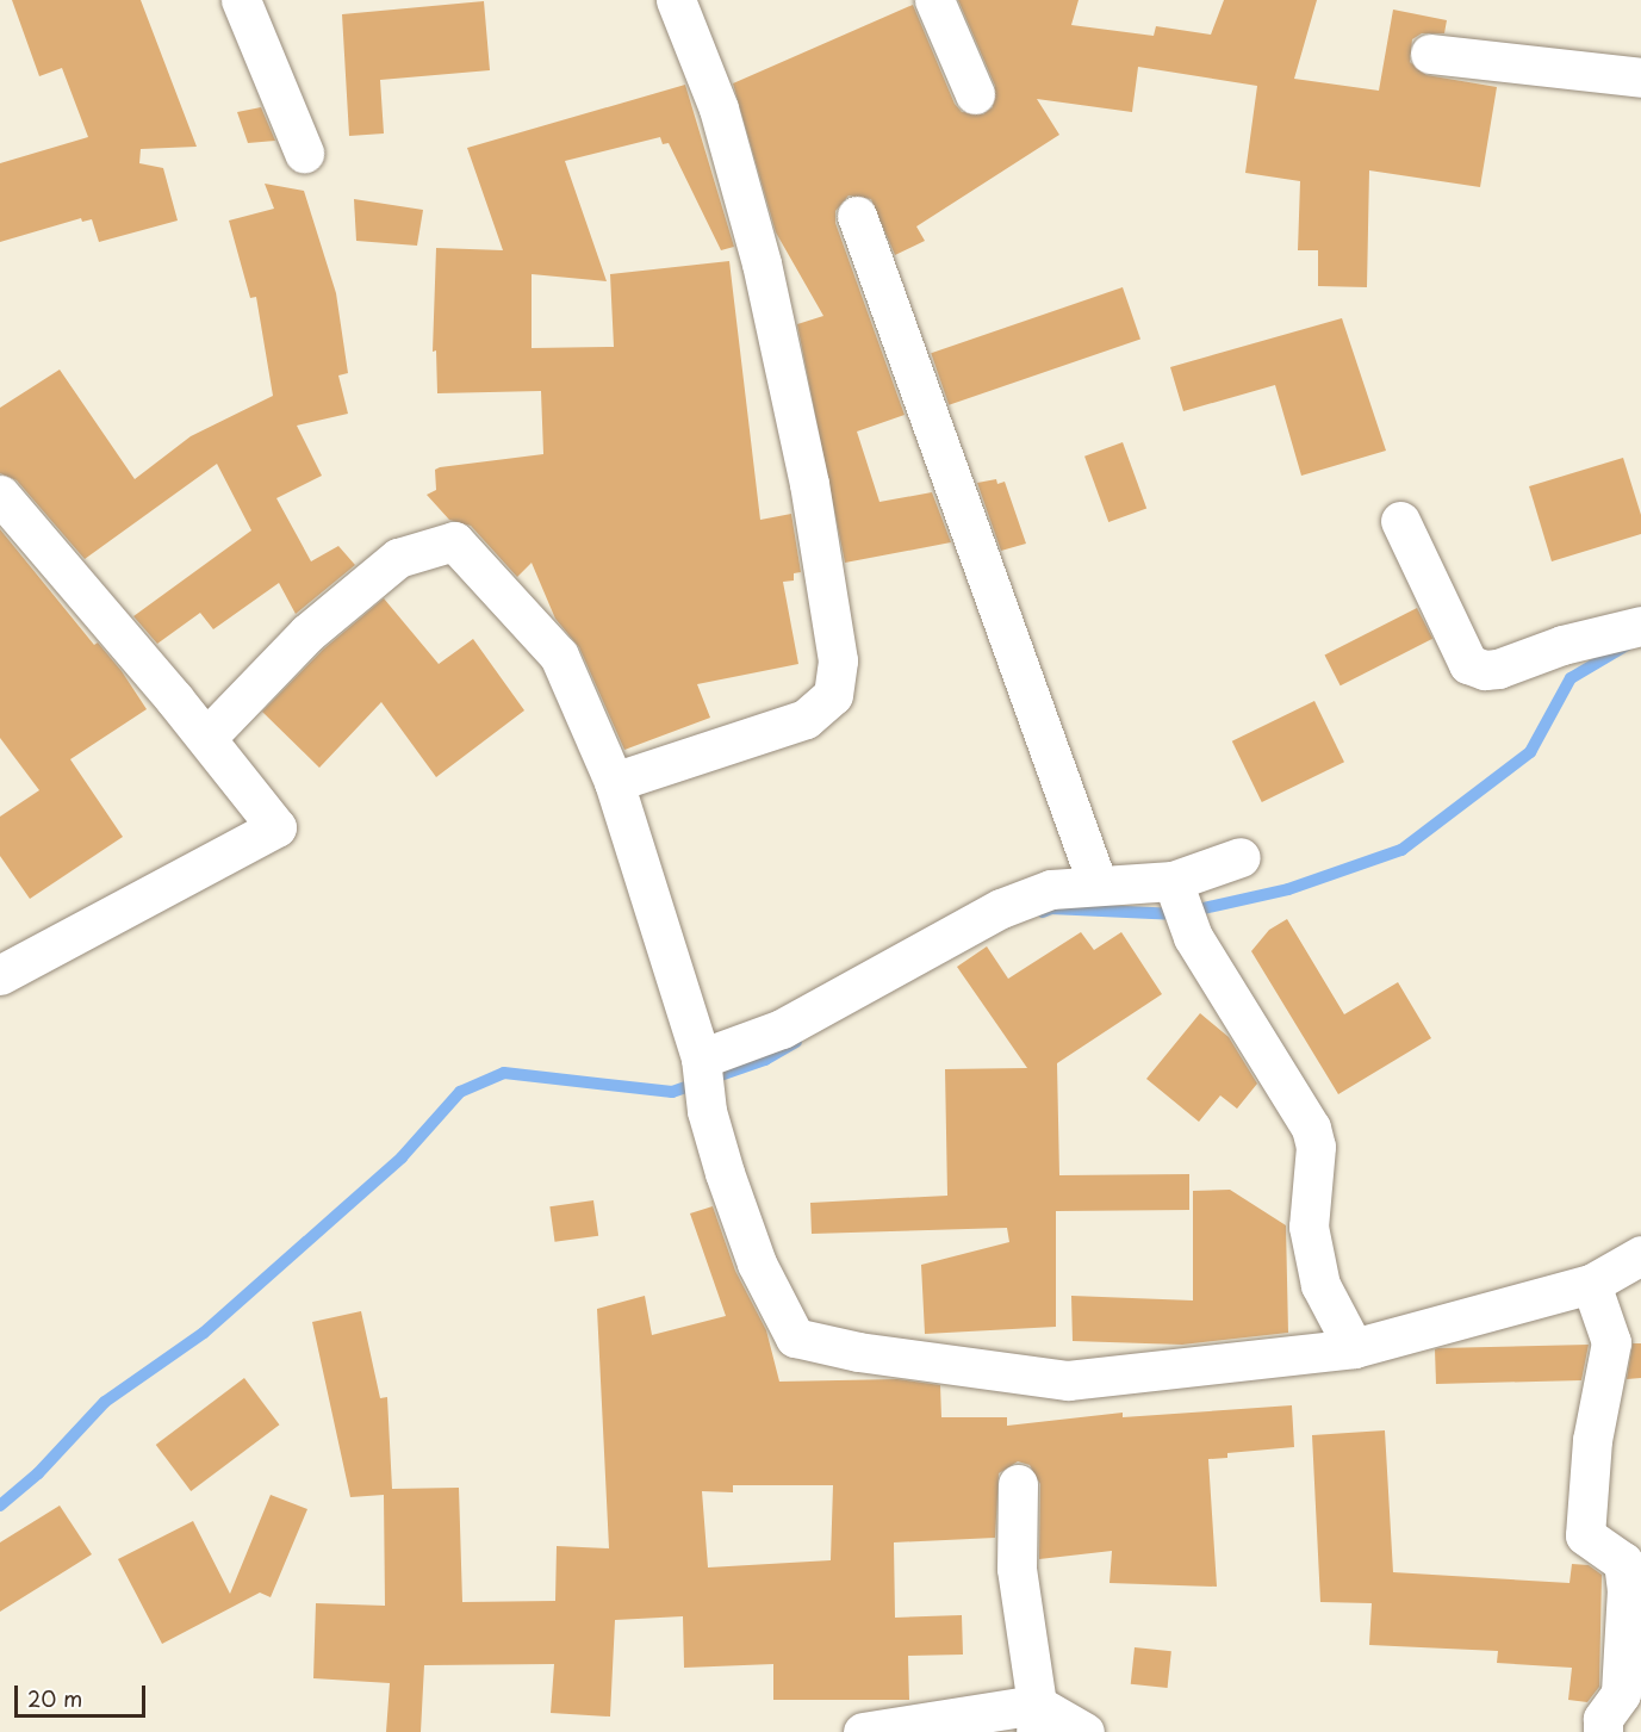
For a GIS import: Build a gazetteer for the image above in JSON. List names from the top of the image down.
{
  "scale_bar": "20 m"
}
